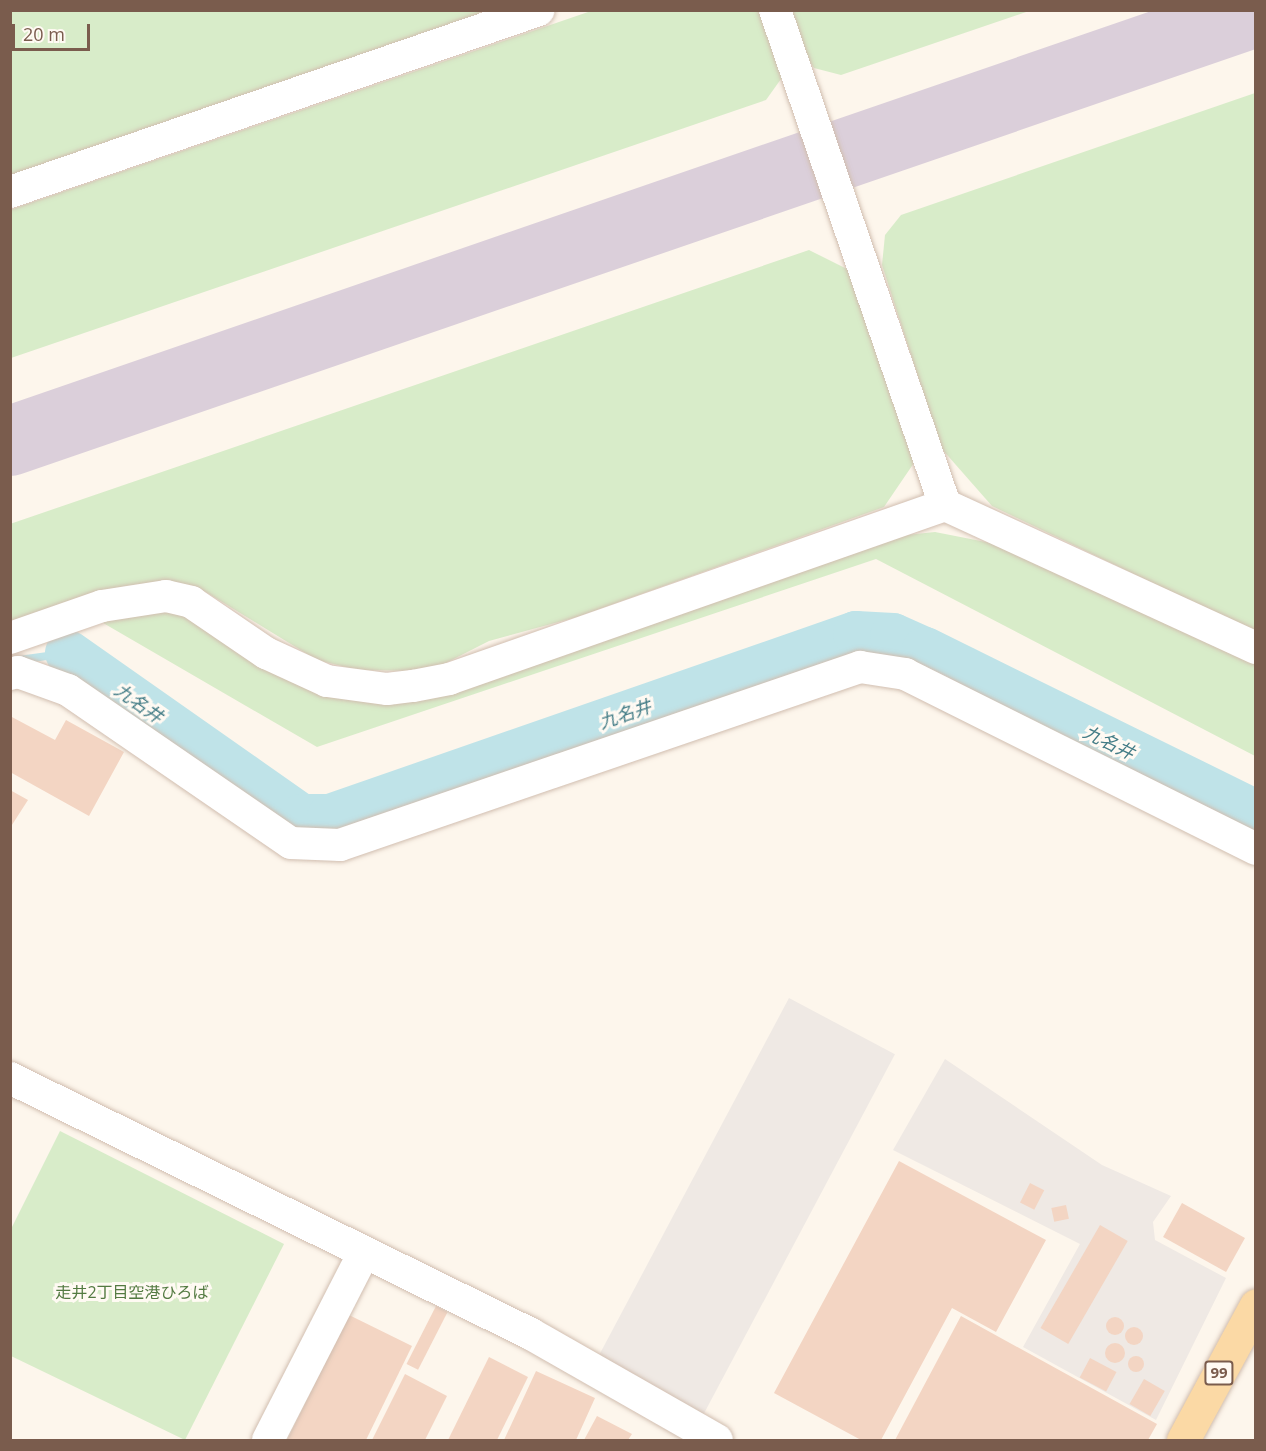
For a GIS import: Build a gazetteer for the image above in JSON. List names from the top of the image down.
{
  "streets": {
    "main road": ["99"]
  },
  "water": ["九名井"],
  "parks": ["走井2丁目空港ひろば"],
  "scale_bar": "20 m"
}
